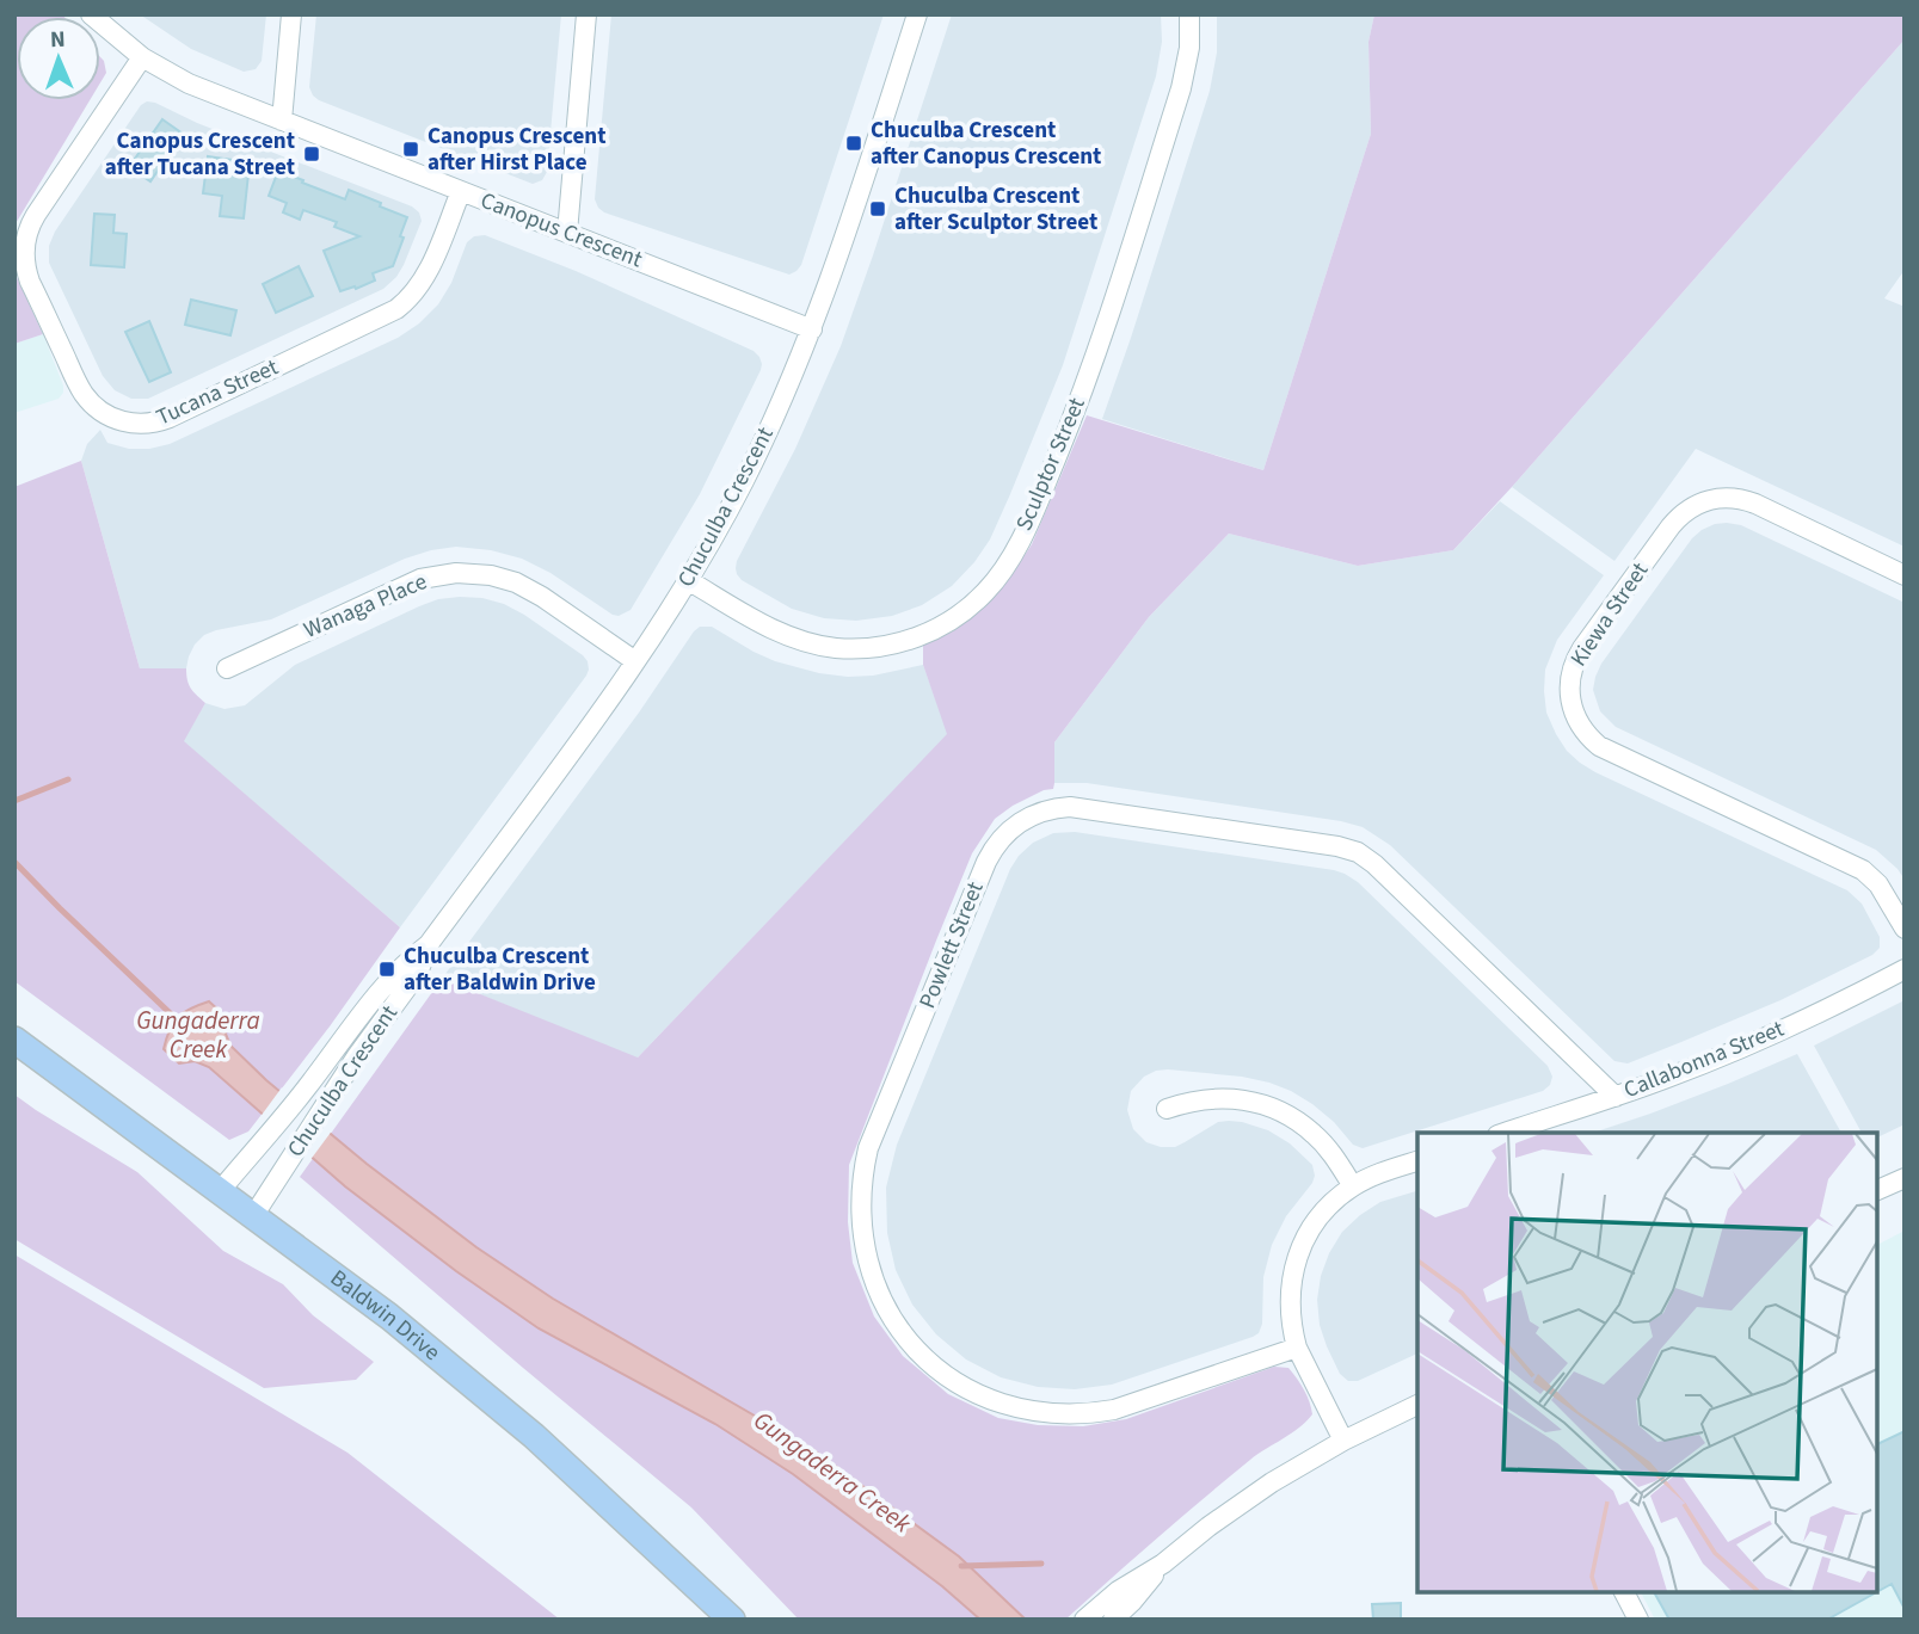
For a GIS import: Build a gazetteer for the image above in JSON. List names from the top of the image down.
{
  "streets": {
    "main road": ["Baldwin Drive"],
    "street": [
      "Canopus Crescent",
      "Tucana Street",
      "Sculptor Street",
      "Chuculba Crescent",
      "Wanaga Place",
      "Kiewa Street",
      "Powlett Street",
      "Callabonna Street"
    ]
  },
  "crossings": [
    ["Canopus Crescent", "Tucana Street"],
    ["Canopus Crescent", "Chuculba Crescent"],
    ["Sculptor Street", "Chuculba Crescent"],
    ["Chuculba Crescent", "Wanaga Place"],
    ["Chuculba Crescent", "Baldwin Drive"],
    ["Powlett Street", "Callabonna Street"]
  ],
  "water": ["Gungaderra Creek"],
  "places": {
    "transit": [
      "Chuculba Crescent after Canopus Crescent",
      "Canopus Crescent after Hirst Place",
      "Canopus Crescent after Tucana Street",
      "Chuculba Crescent after Sculptor Street",
      "Chuculba Crescent after Baldwin Drive"
    ]
  },
  "north": "top"
}
